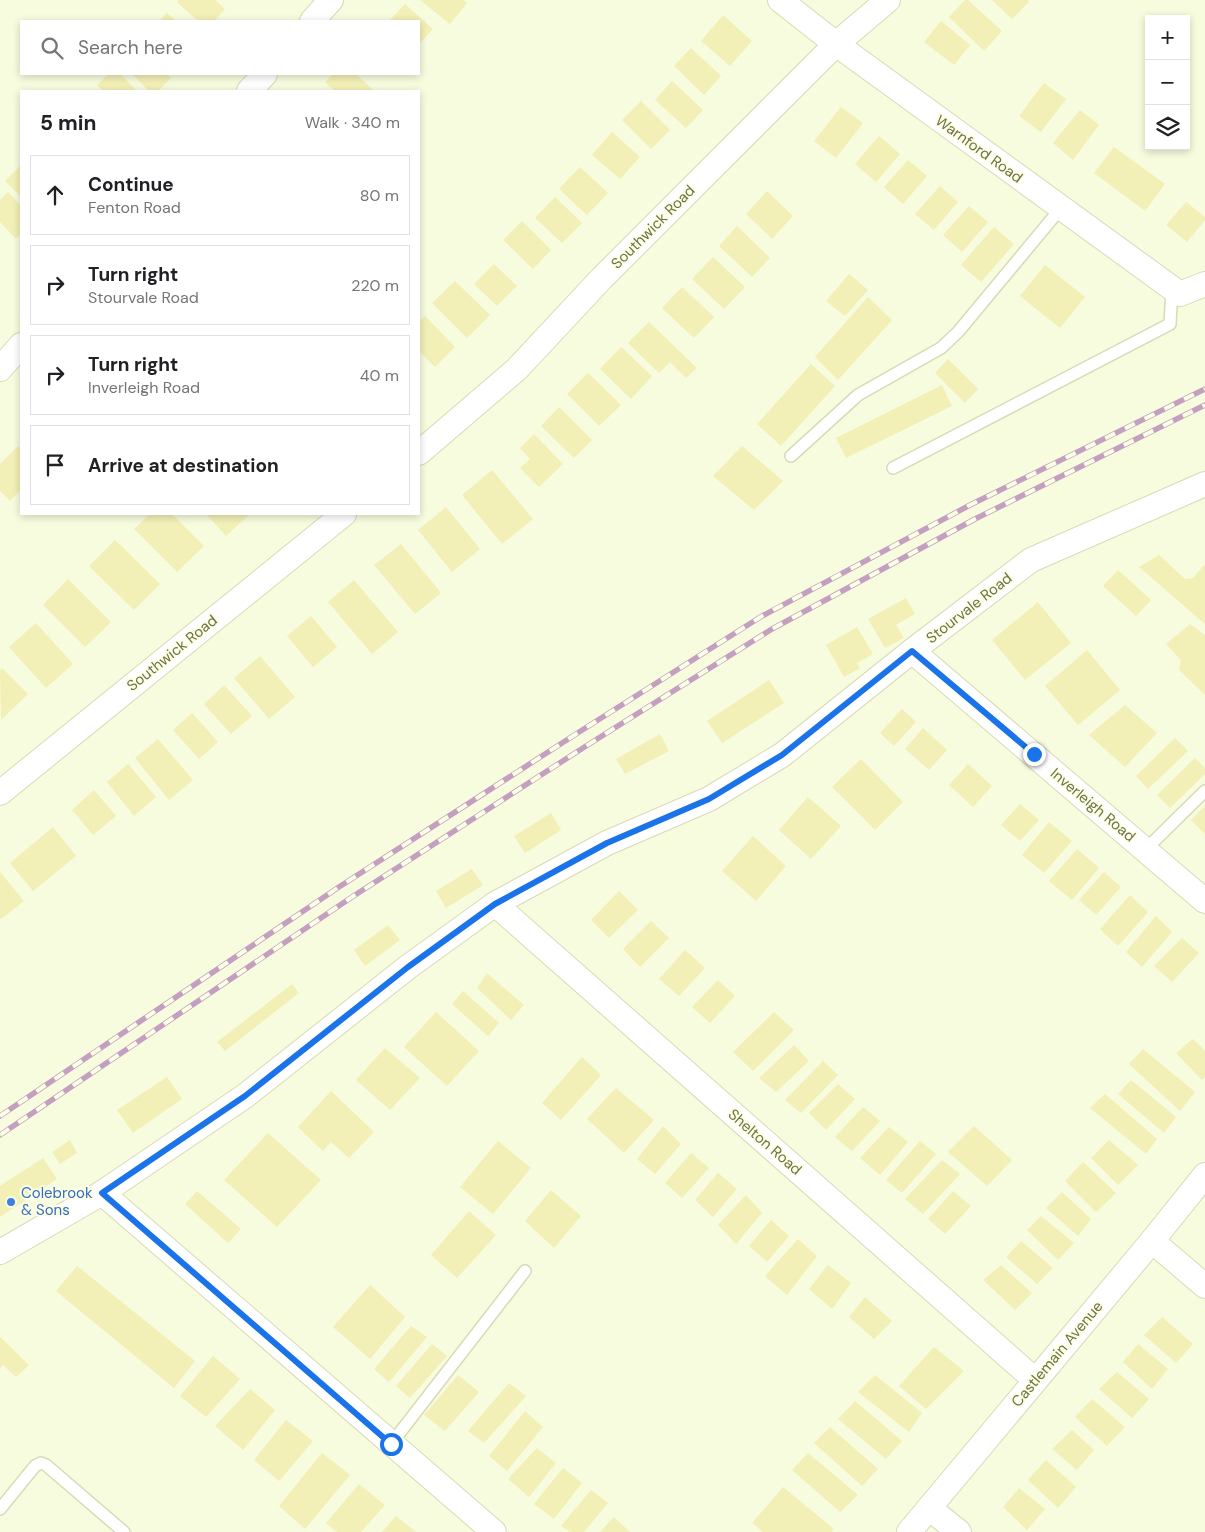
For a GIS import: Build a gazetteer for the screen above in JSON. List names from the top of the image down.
{
  "streets": {
    "street": [
      "Warnford Road",
      "Southwick Road",
      "Stourvale Road",
      "Inverleigh Road",
      "Shelton Road",
      "Castlemain Avenue"
    ]
  },
  "crossings": [
    ["Warnford Road", "Southwick Road"],
    ["Stourvale Road", "Inverleigh Road"],
    ["Stourvale Road", "Shelton Road"],
    ["Shelton Road", "Castlemain Avenue"]
  ],
  "places": ["Colebrook & Sons"],
  "page": {
    "map_buttons": ["+", "−"],
    "search": "Search here",
    "heading": ["5 min", "Walk · 340 m"],
    "list": [
      ["Continue", "Fenton Road", "80 m"],
      ["Turn right", "Stourvale Road", "220 m"],
      ["Turn right", "Inverleigh Road", "40 m"],
      "Arrive at destination"
    ]
  }
}
